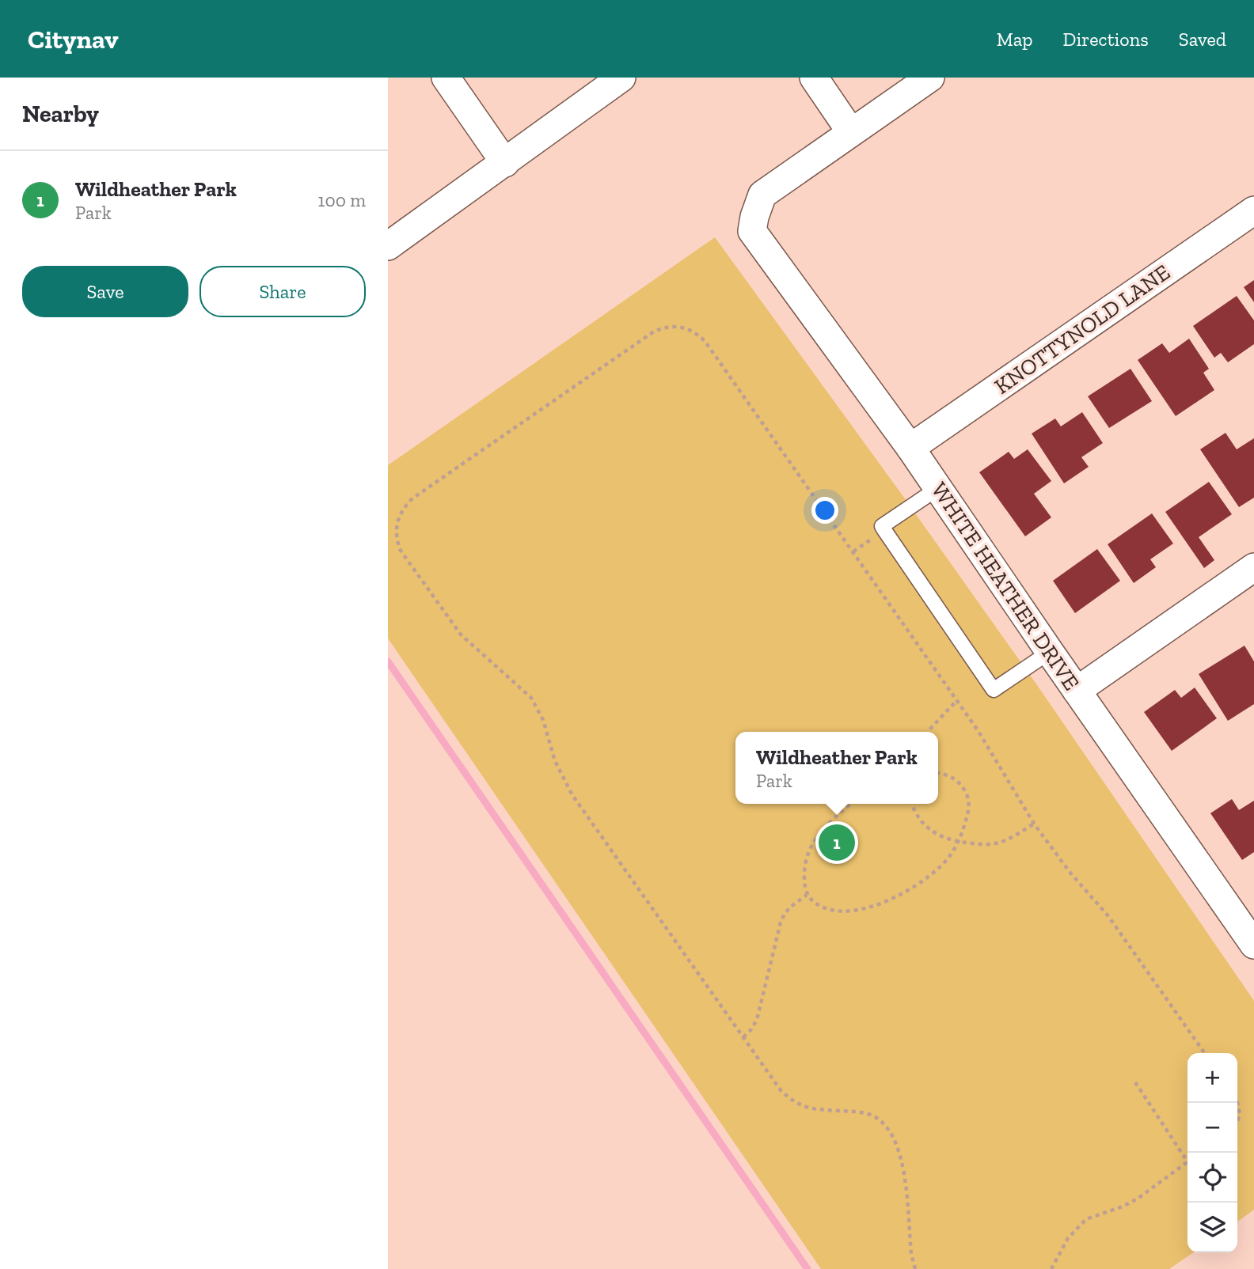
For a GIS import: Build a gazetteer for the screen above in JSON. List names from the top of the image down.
{
  "streets": {
    "street": ["KNOTTYNOLD LANE", "WHITE HEATHER DRIVE"]
  },
  "crossings": [
    ["KNOTTYNOLD LANE", "WHITE HEATHER DRIVE"]
  ],
  "page": {
    "header": "Citynav",
    "nav": ["Map", "Directions", "Saved"],
    "heading": "Nearby",
    "list": [
      {
        "mark": "1",
        "name": "Wildheather Park",
        "note": "Park",
        "value": "100 m"
      }
    ],
    "buttons": ["Save", "Share"],
    "popup": ["Wildheather Park", "Park"],
    "pins": "1",
    "map_buttons": ["+", "−"]
  }
}
